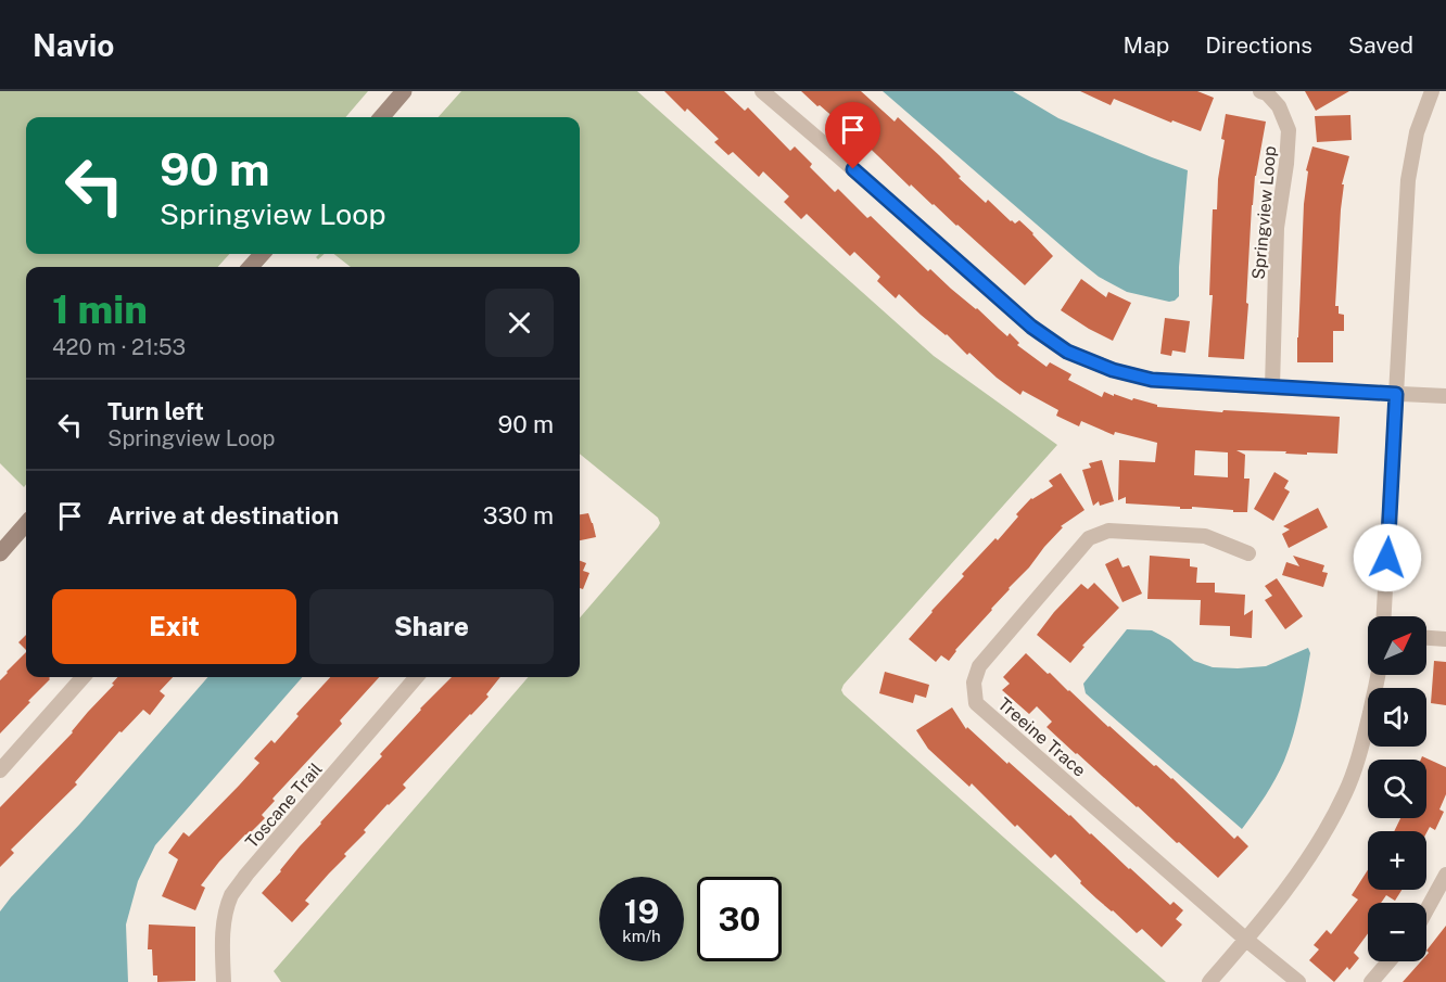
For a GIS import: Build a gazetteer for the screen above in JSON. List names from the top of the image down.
{
  "streets": {
    "street": ["Springview Loop", "Treeine Trace", "Toscane Trail"]
  },
  "north": "top right",
  "page": {
    "header": "Navio",
    "nav": ["Map", "Directions", "Saved"],
    "turn": ["90 m", "Springview Loop"],
    "heading": ["1 min", "420 m · 21:53"],
    "list": [
      {
        "name": "Turn left",
        "note": "Springview Loop",
        "value": "90 m"
      },
      {
        "name": "Arrive at destination",
        "value": "330 m"
      }
    ],
    "buttons": ["Exit", "Share"],
    "map_buttons": ["+", "−"],
    "speed": "19 km/h",
    "limit": "30"
  }
}
